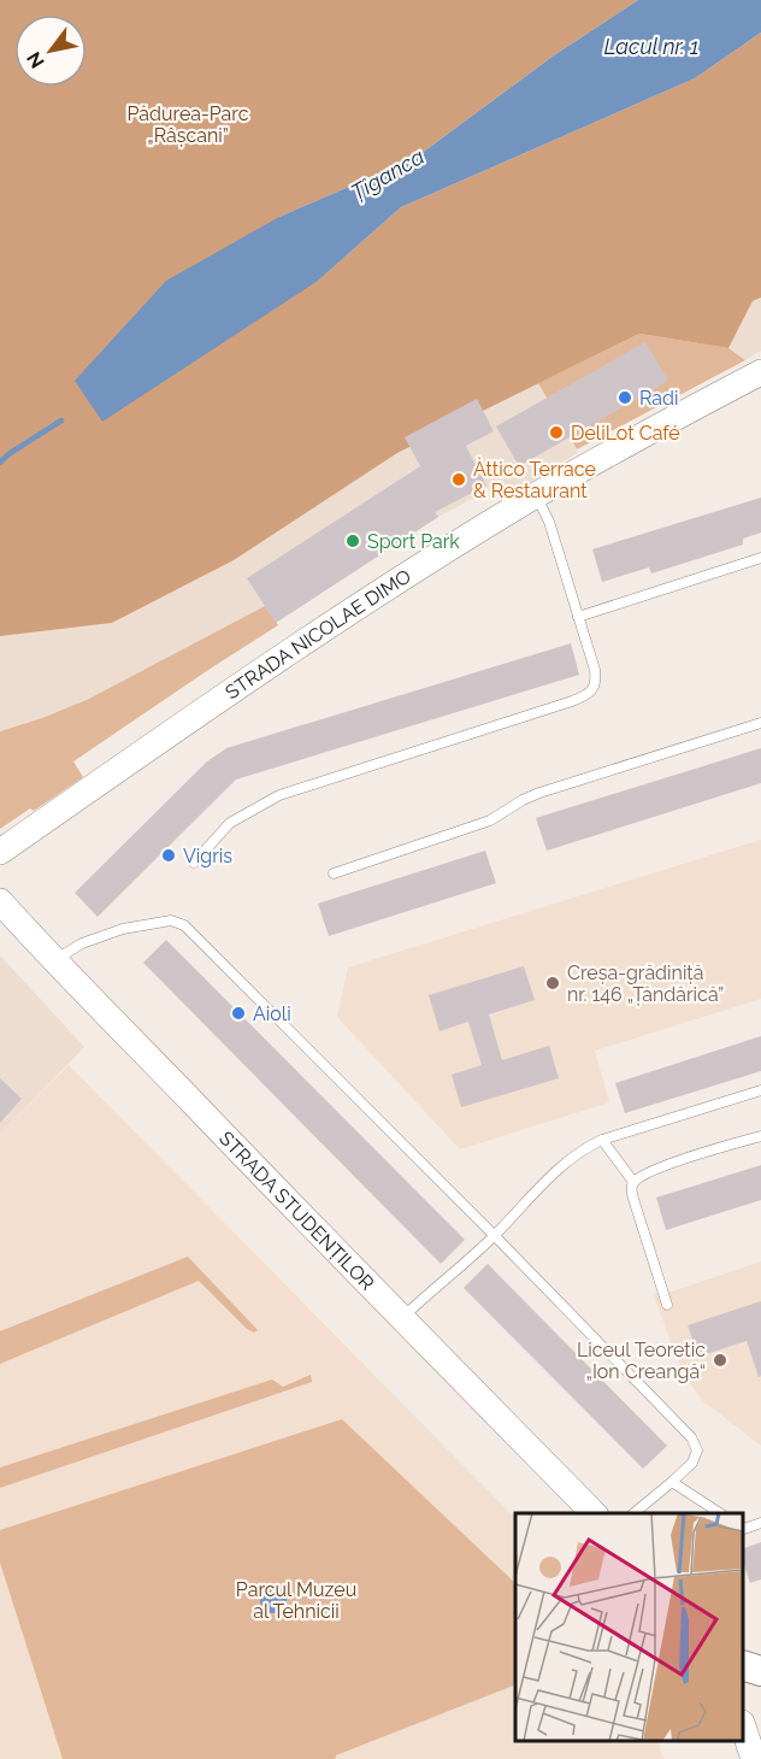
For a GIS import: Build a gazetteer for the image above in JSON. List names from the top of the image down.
{
  "streets": {
    "main road": ["STRADA NICOLAE DIMO", "STRADA STUDENȚILOR"]
  },
  "water": ["Lacul nr. 1", "Țîganca"],
  "parks": ["Pădurea-Parc „Râșcani”", "Parcul Muzeu al Tehnicii"],
  "places": [
    "Radi",
    "DeliLot Café",
    "Àttico Terrace & Restaurant",
    "Sport Park",
    "Vigris",
    "Creșa-grădiniță nr. 146 „Țăndărică”",
    "Aioli",
    "Liceul Teoretic „Ion Creangă“"
  ],
  "north": "bottom left"
}
